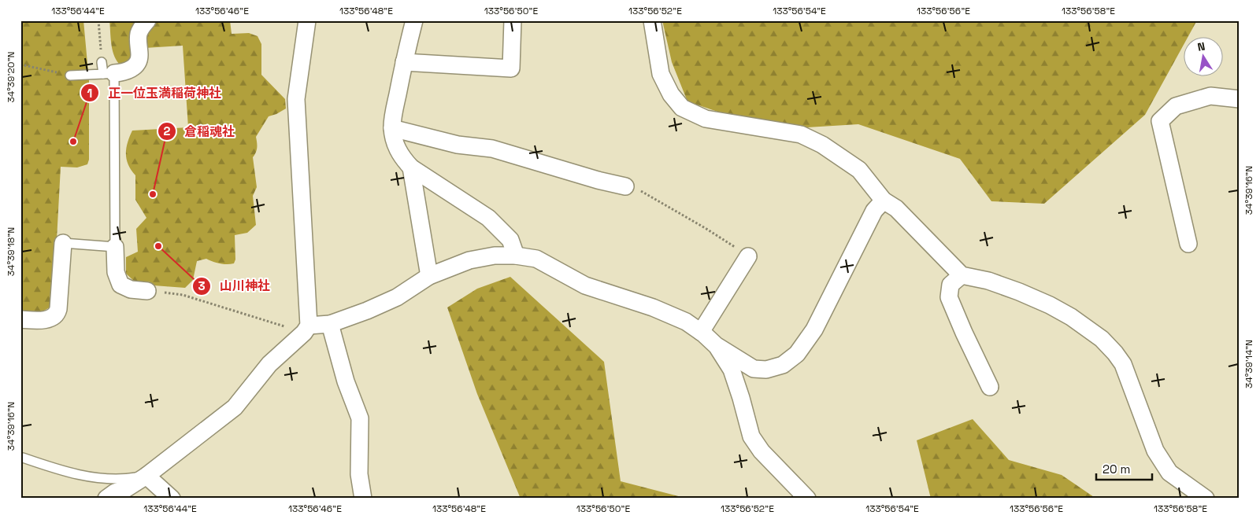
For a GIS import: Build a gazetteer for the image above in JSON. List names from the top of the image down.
{
  "places": ["正一位玉満稲荷神社", "倉稲魂社", "山川神社"],
  "scale_bar": "20 m",
  "north": "top",
  "coordinates": [
    "133°56'44\"E",
    "133°56'46\"E",
    "133°56'48\"E",
    "133°56'50\"E",
    "133°56'52\"E",
    "133°56'54\"E",
    "133°56'56\"E",
    "133°56'58\"E",
    "34°39'20\"N",
    "34°39'16\"N",
    "34°39'18\"N",
    "34°39'14\"N"
  ]
}
